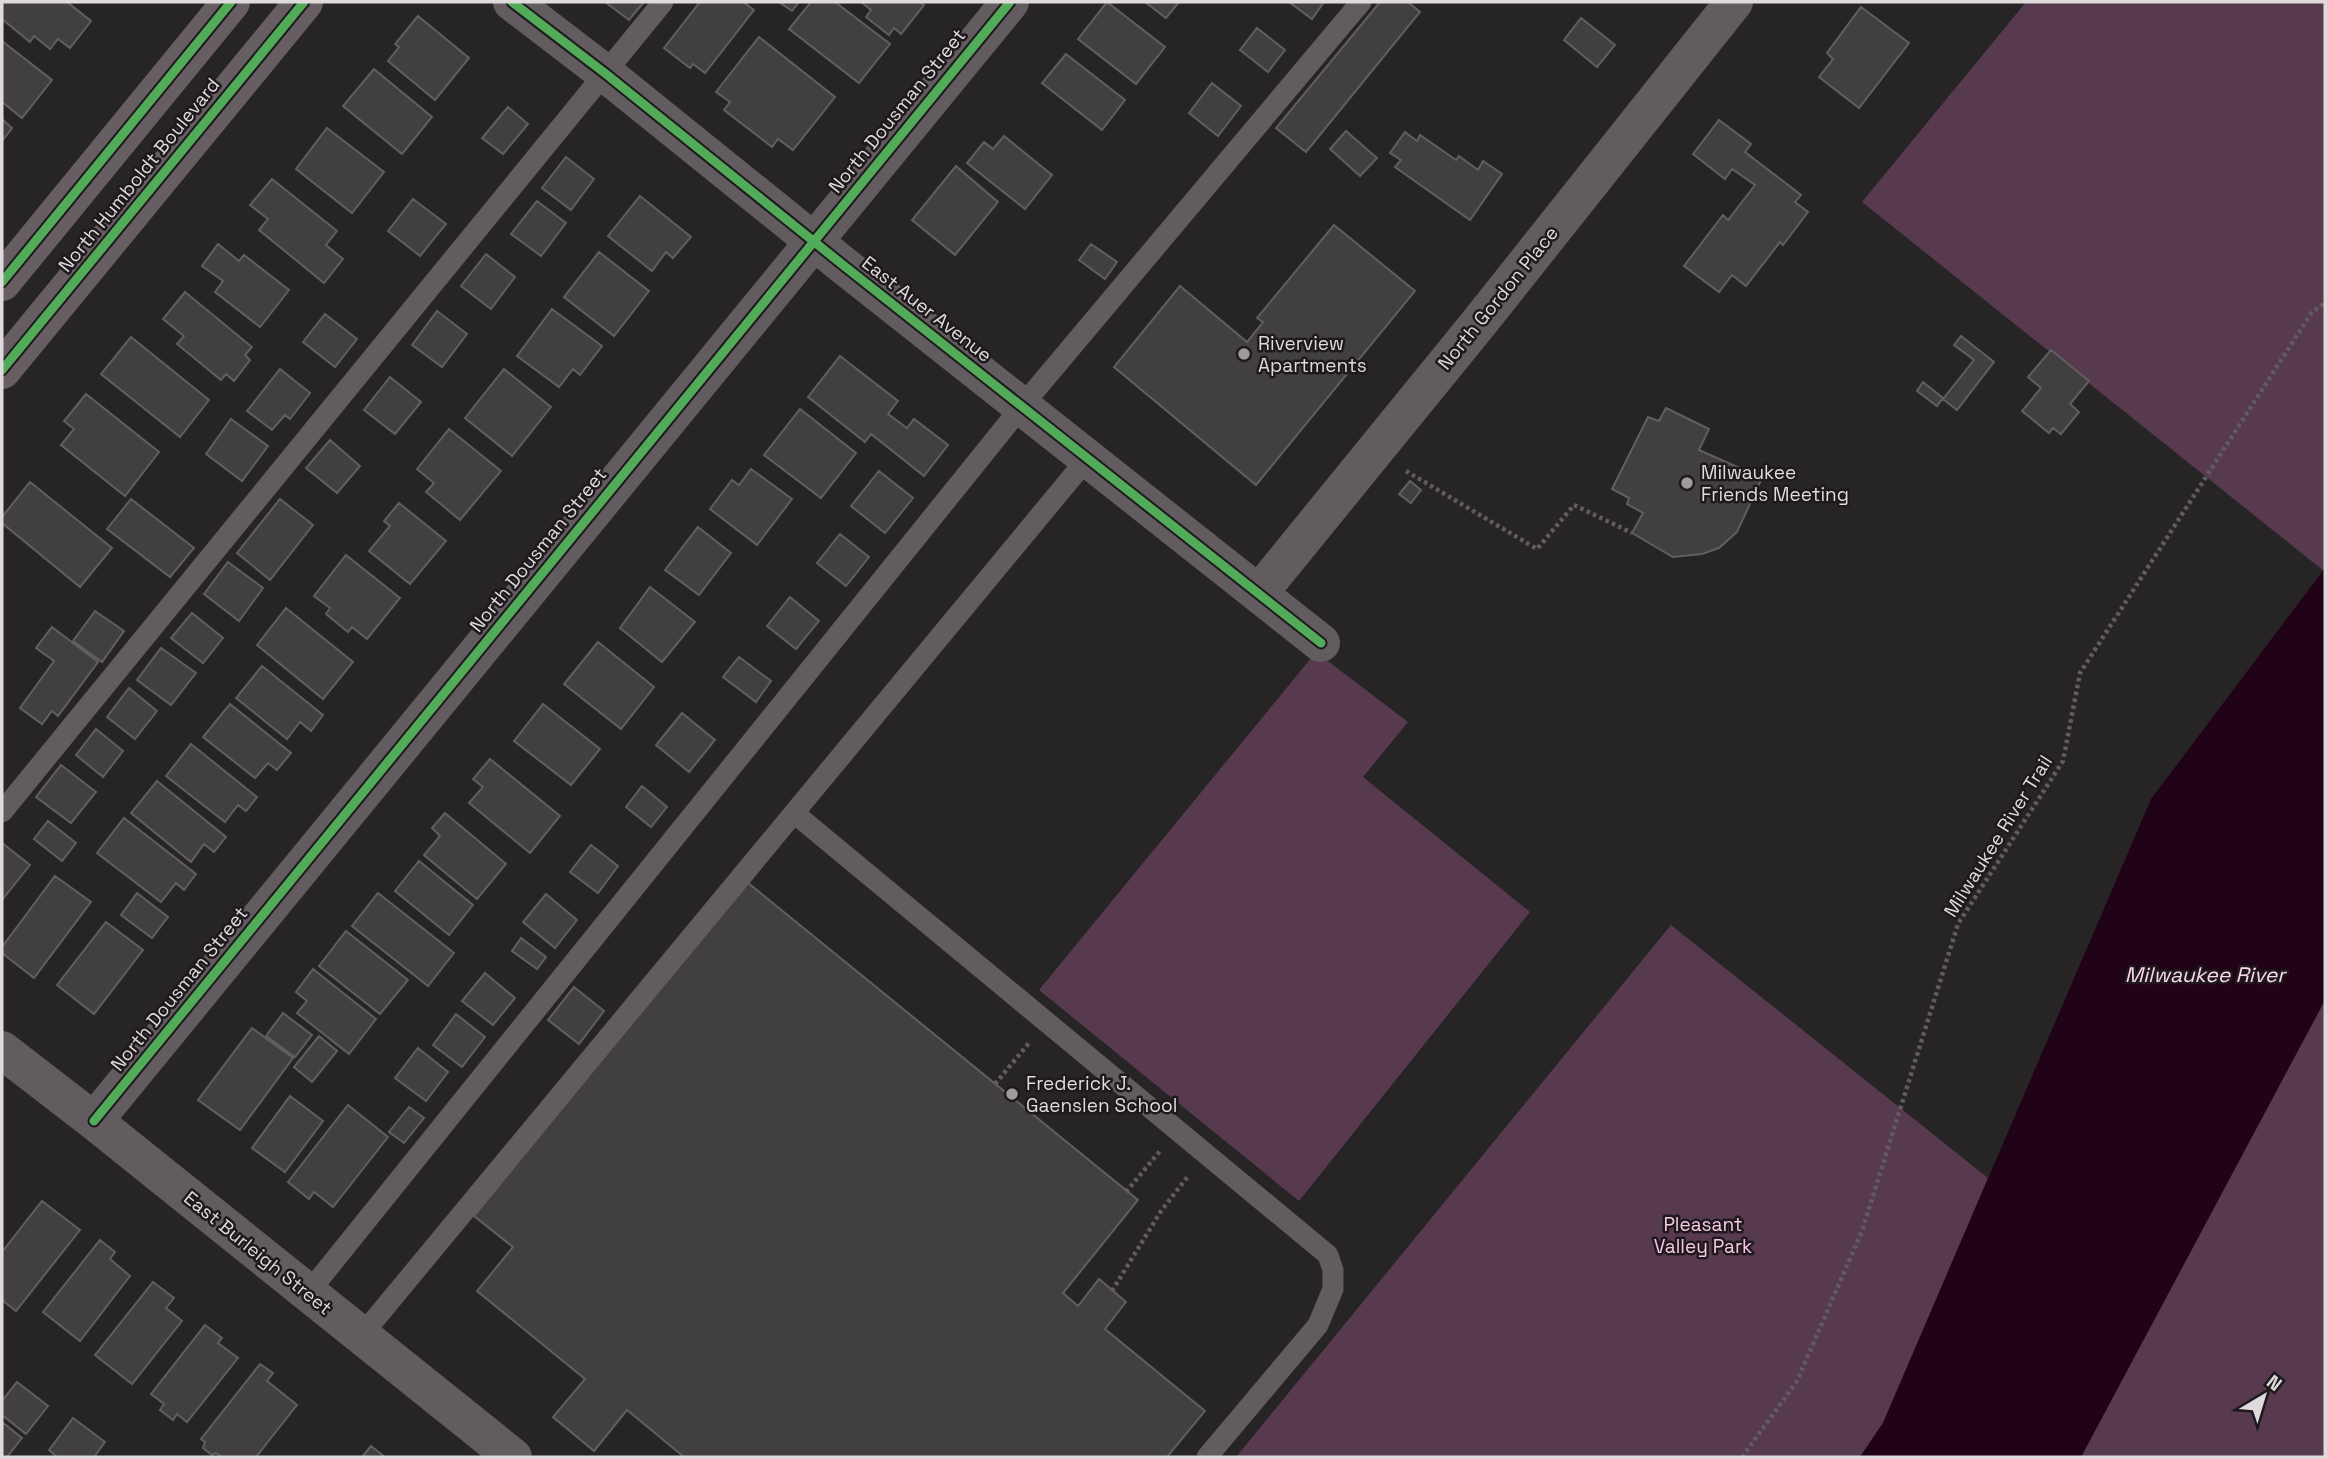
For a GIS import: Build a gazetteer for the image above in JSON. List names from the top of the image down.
{
  "streets": {
    "main road": ["North Humboldt Boulevard"],
    "street": [
      "North Dousman Street",
      "North Gordon Place",
      "East Auer Avenue",
      "East Burleigh Street"
    ],
    "path": ["Milwaukee River Trail"]
  },
  "crossings": [
    ["North Dousman Street", "East Auer Avenue"],
    ["North Dousman Street", "East Burleigh Street"],
    ["North Gordon Place", "East Auer Avenue"]
  ],
  "water": ["Milwaukee River"],
  "parks": ["Pleasant Valley Park"],
  "places": ["Riverview Apartments", "Milwaukee Friends Meeting", "Frederick J. Gaenslen School"],
  "north": "top right"
}
